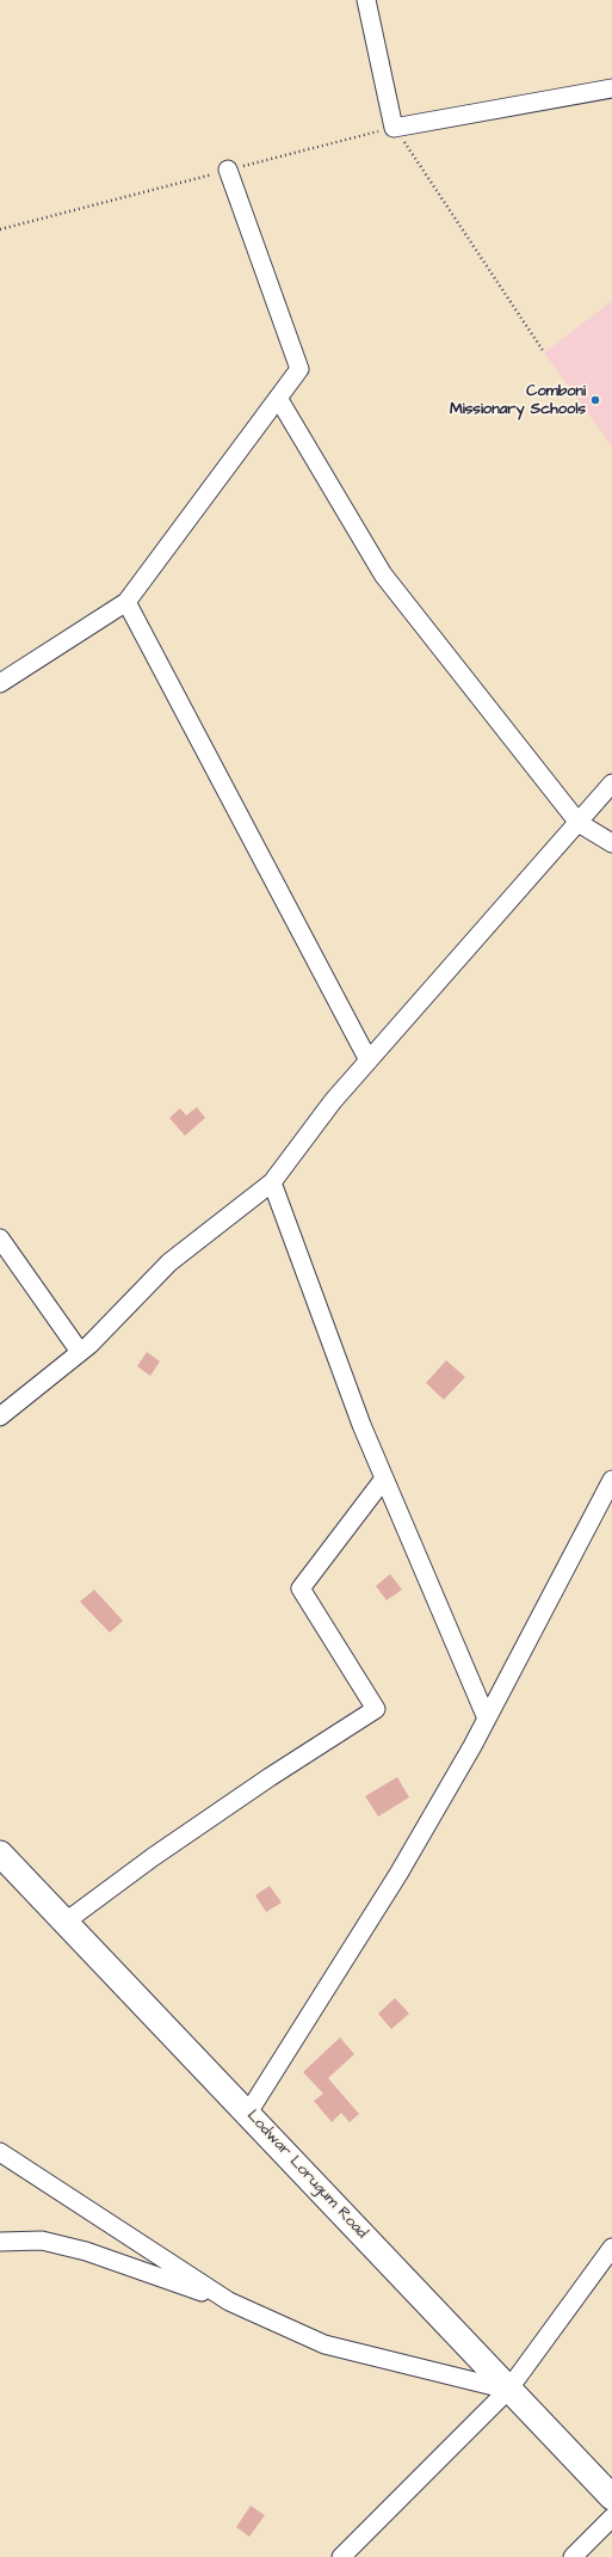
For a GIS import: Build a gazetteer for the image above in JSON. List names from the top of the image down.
{
  "streets": {
    "main road": ["Lodwar Lorugum Road"]
  },
  "places": ["Comboni Missionary Schools"]
}
